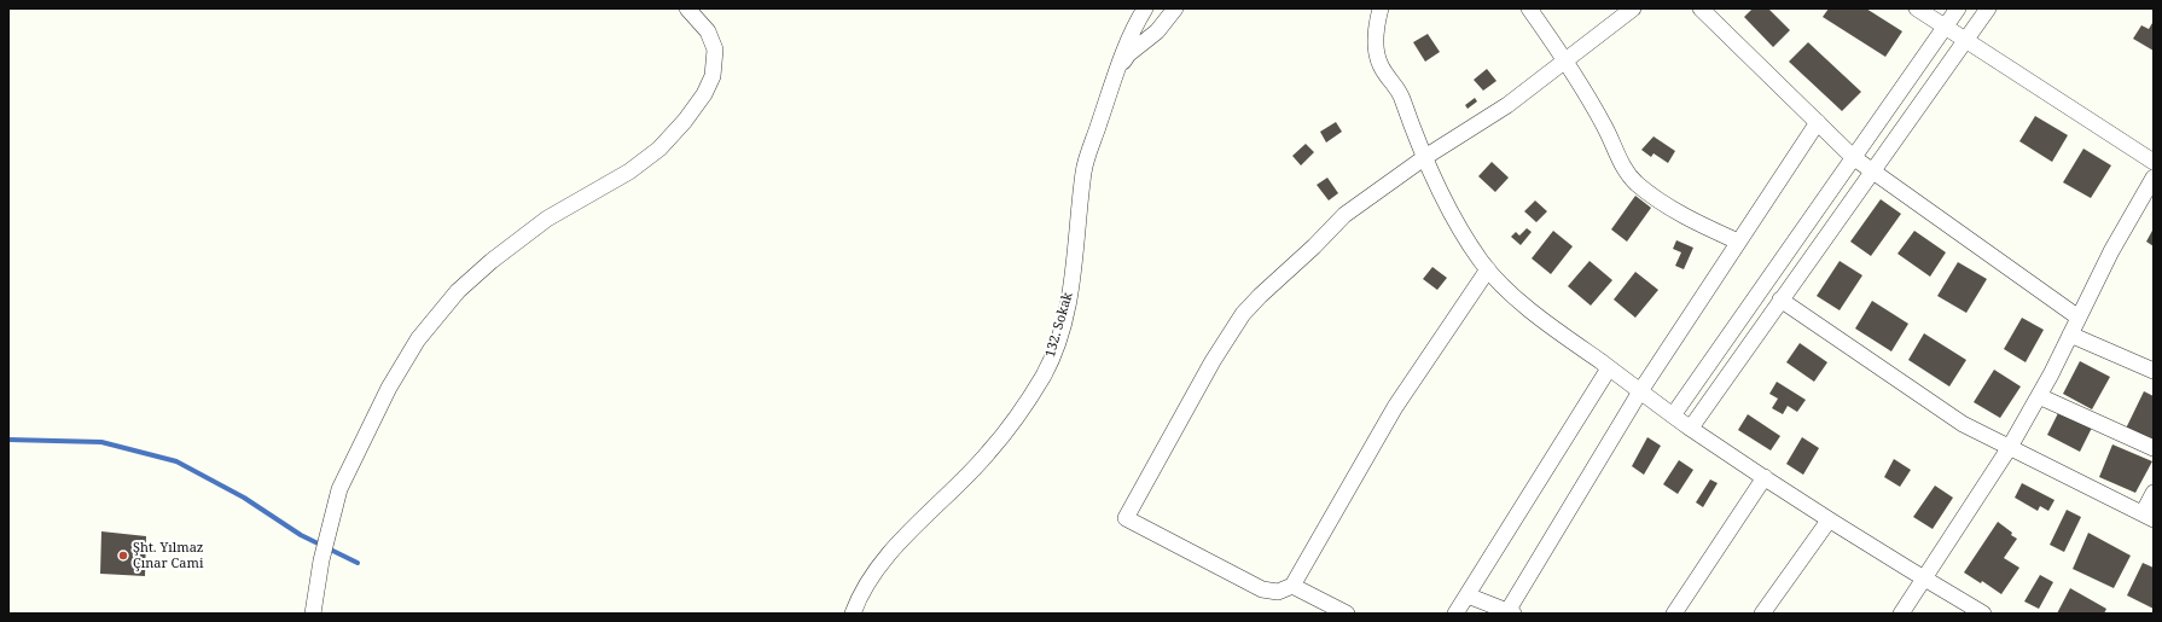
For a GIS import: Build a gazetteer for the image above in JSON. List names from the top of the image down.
{
  "streets": {
    "street": ["132. Sokak"]
  },
  "places": ["Şht. Yılmaz Çınar Cami"]
}
